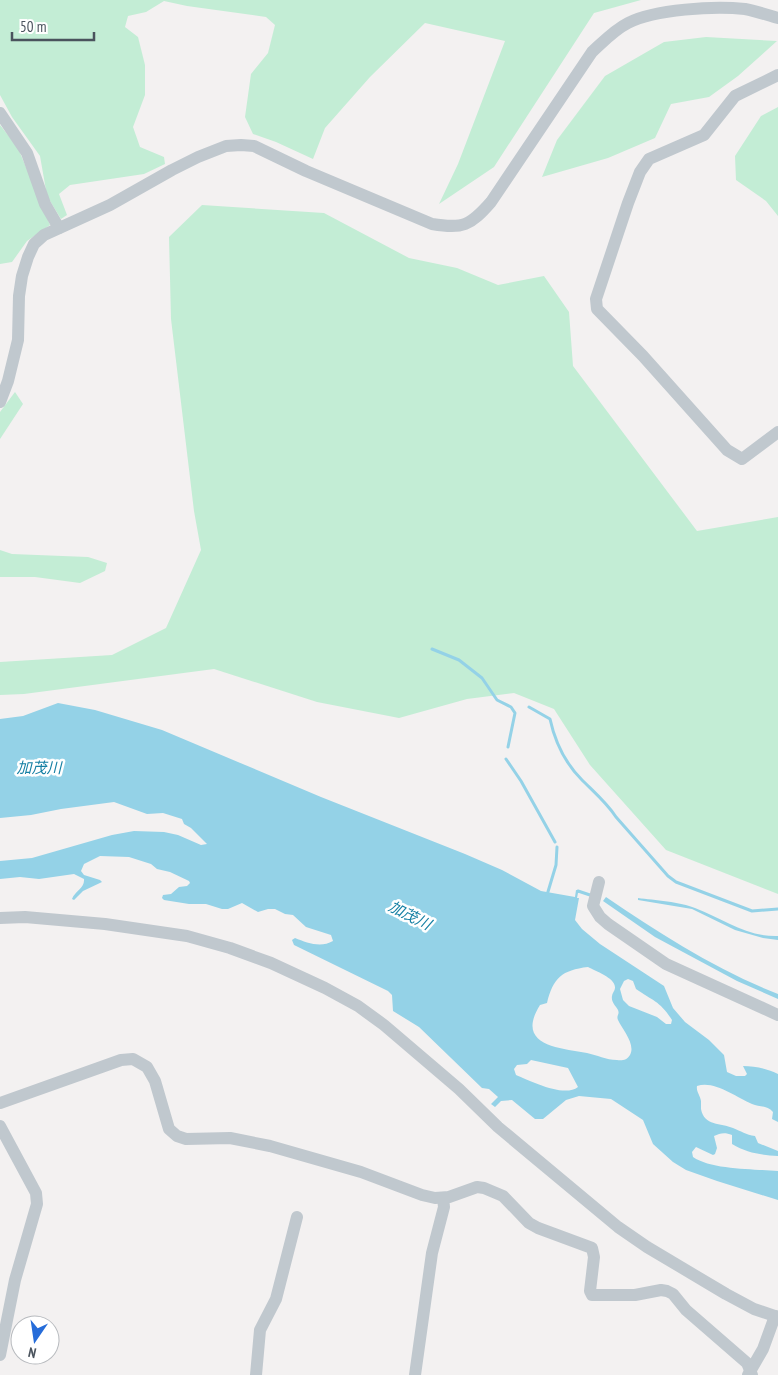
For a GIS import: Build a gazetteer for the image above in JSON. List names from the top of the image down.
{
  "water": ["加茂川"],
  "scale_bar": "50 m",
  "north": "bottom"
}
